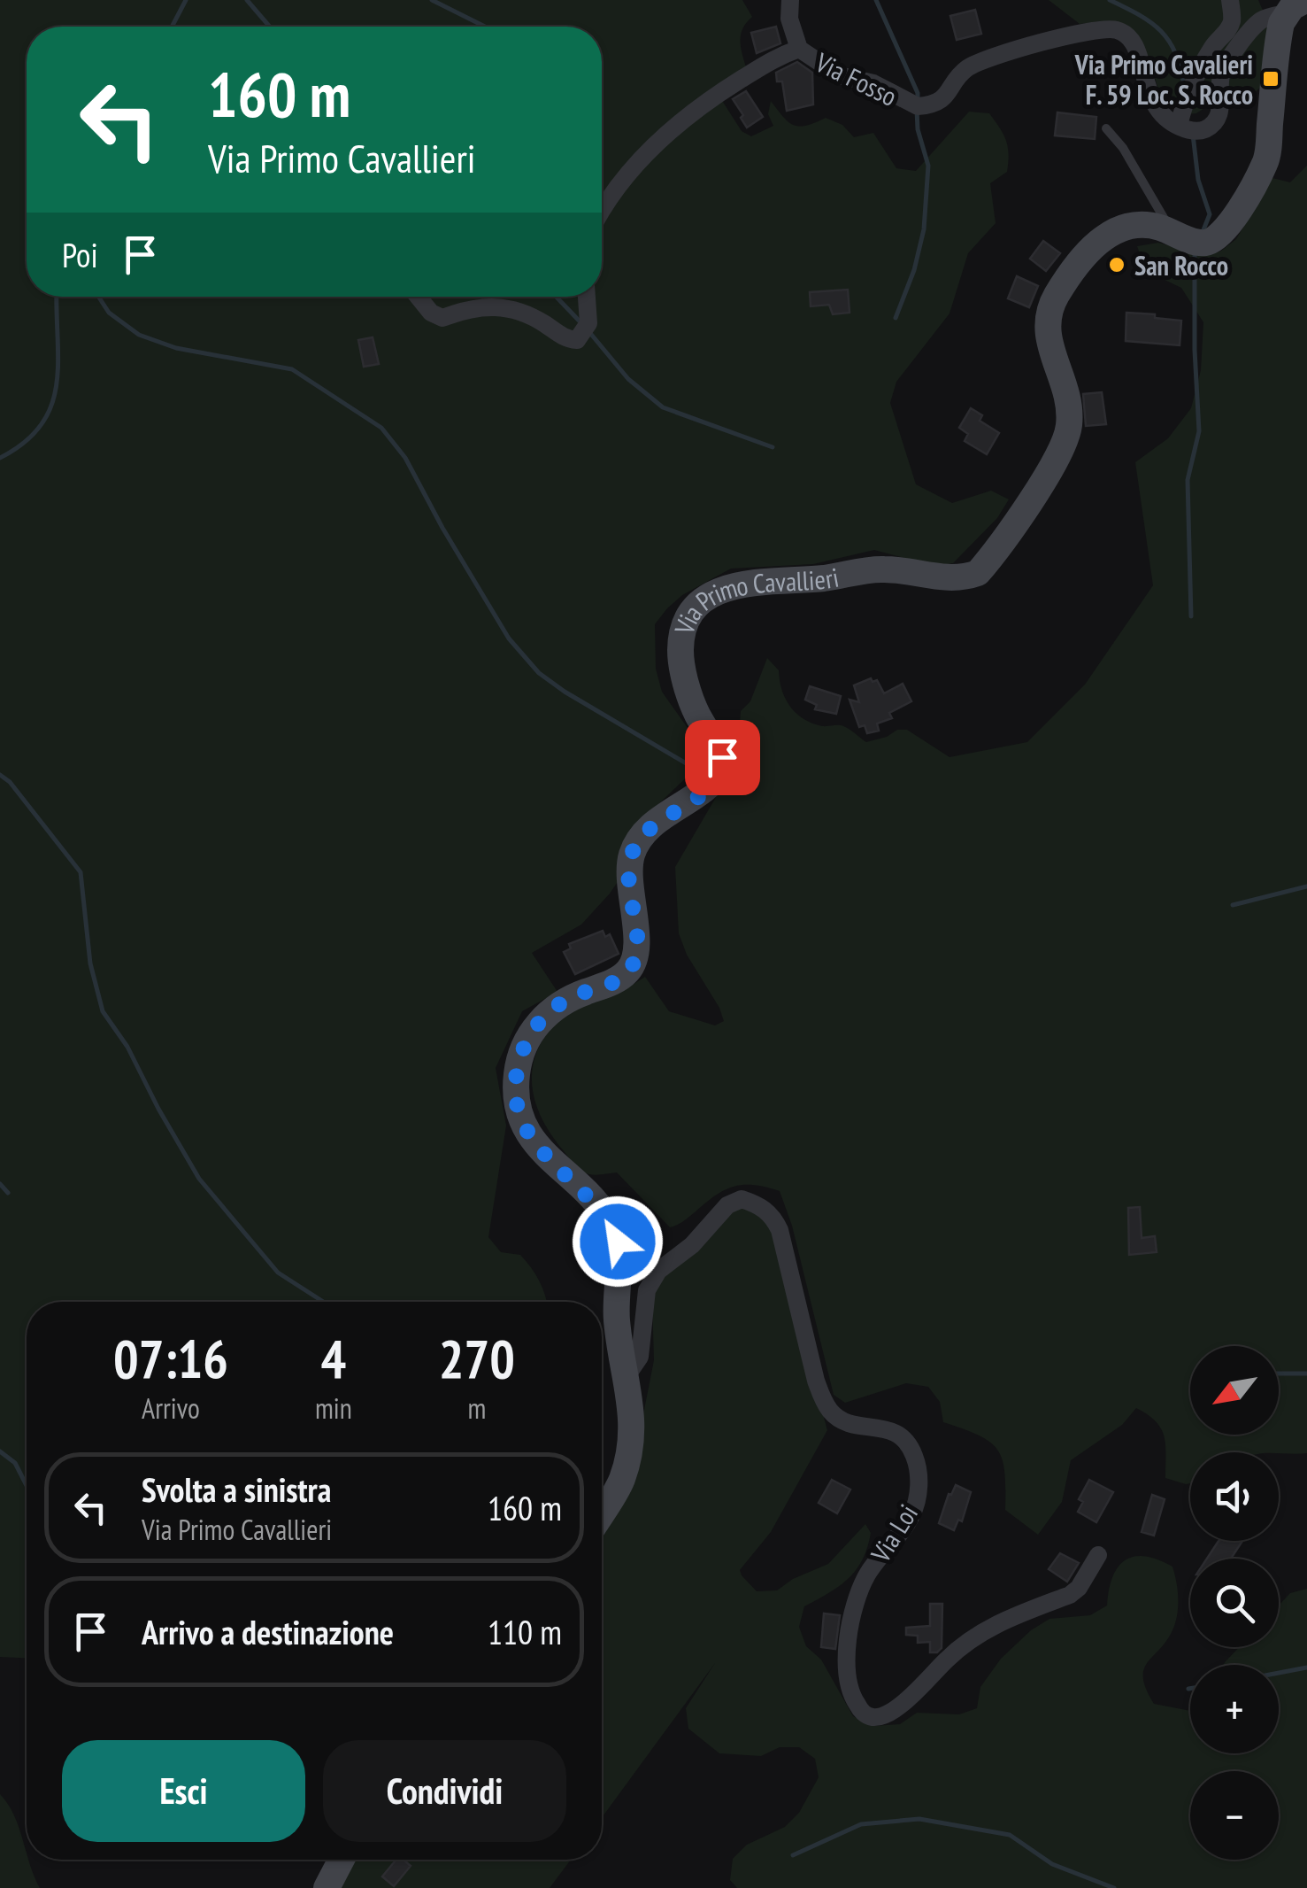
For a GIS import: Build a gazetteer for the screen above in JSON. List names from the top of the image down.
{
  "streets": {
    "main road": ["Via Primo Cavallieri"],
    "street": ["Via Fosso", "Via Loi"]
  },
  "crossings": [
    ["Via Primo Cavallieri", "Via Loi"]
  ],
  "places": {
    "transit": ["Via Primo Cavalieri F. 59 Loc. S. Rocco"],
    "other": ["San Rocco"]
  },
  "north": "bottom left",
  "page": {
    "turn": ["160 m", "Via Primo Cavallieri"],
    "then": "Poi",
    "eta": [
      "07:16",
      "Arrivo",
      "4",
      "min",
      "270",
      "m"
    ],
    "map_buttons": ["+", "−"],
    "list": [
      {
        "name": "Svolta a sinistra",
        "note": "Via Primo Cavallieri",
        "value": "160 m"
      },
      {
        "name": "Arrivo a destinazione",
        "value": "110 m"
      }
    ],
    "buttons": ["Esci", "Condividi"]
  }
}
